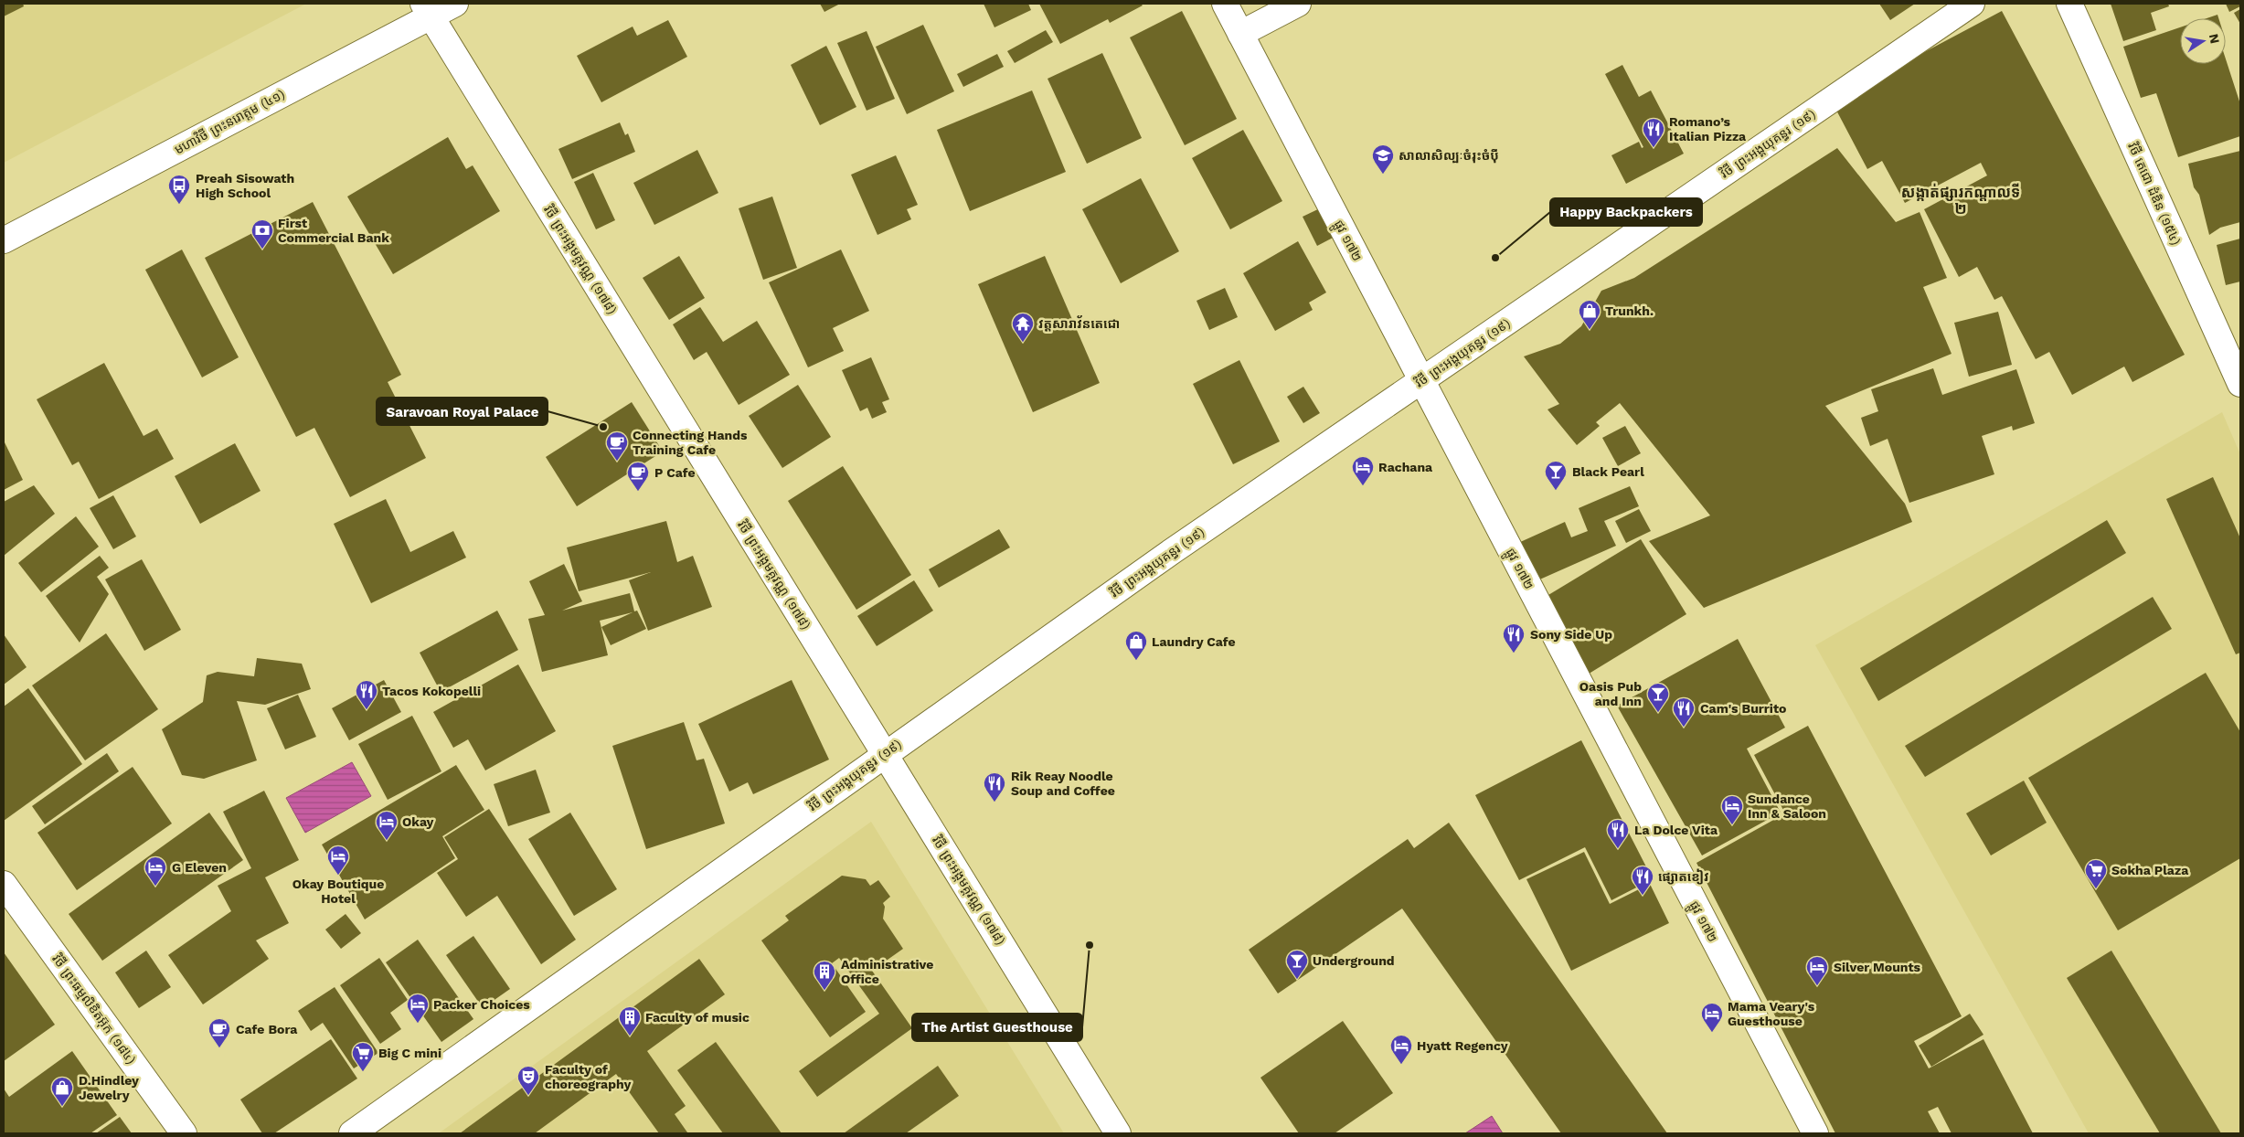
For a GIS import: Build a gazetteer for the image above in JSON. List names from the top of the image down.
{
  "streets": {
    "street": [
      "មហាវិថី ព្រះនរោត្តម (៤១)",
      "វិថី ព្រះអង្គយុគន្ធរ (១៩)",
      "វិថី តេជោ ដំឌិន (១៥៤)",
      "ផ្លូវ ១៧២",
      "វិថី ព្រះអង្គមគ្គវណ្ណ (១៧៨)",
      "វិថី ព្រះធម្មលិខិតអ៊ុក (១៨៤)"
    ]
  },
  "crossings": [
    ["មហាវិថី ព្រះនរោត្តម (៤១)", "វិថី ព្រះអង្គមគ្គវណ្ណ (១៧៨)"],
    ["វិថី ព្រះអង្គយុគន្ធរ (១៩)", "ផ្លូវ ១៧២"],
    ["វិថី ព្រះអង្គយុគន្ធរ (១៩)", "វិថី ព្រះអង្គមគ្គវណ្ណ (១៧៨)"]
  ],
  "districts": ["សង្កាត់ផ្សារកណ្ដាលទី ២"],
  "places": {
    "restaurant": [
      "Romano’s Italian Pizza",
      "Sony Side Up",
      "Tacos Kokopelli",
      "Cam's Burrito",
      "Rik Reay Noodle Soup and Coffee",
      "La Dolce Vita",
      "ផ្សោតខៀវ"
    ],
    "school or university": ["សាលាសិល្បៈចំរុះចំប៉ី"],
    "bus stop": ["Preah Sisowath High School"],
    "bank": ["First Commercial Bank"],
    "other": ["Happy Backpackers", "Saravoan Royal Palace", "The Artist Guesthouse"],
    "shop": ["Trunkh.", "Laundry Cafe", "D.Hindley Jewelry"],
    "temple": ["វត្តសារាវ័នតេជោ"],
    "cafe": ["Connecting Hands Training Cafe", "P Cafe", "Cafe Bora"],
    "hotel": [
      "Rachana",
      "Sundance Inn & Saloon",
      "Okay",
      "Okay Boutique Hotel",
      "G Eleven",
      "Silver Mounts",
      "Packer Choices",
      "Mama Veary's Guesthouse",
      "Hyatt Regency"
    ],
    "bar": ["Black Pearl", "Oasis Pub and Inn", "Underground"],
    "supermarket": ["Sokha Plaza", "Big C mini"],
    "building": ["Administrative Office", "Faculty of music"],
    "theatre": ["Faculty of choreography"]
  },
  "north": "right"
}
